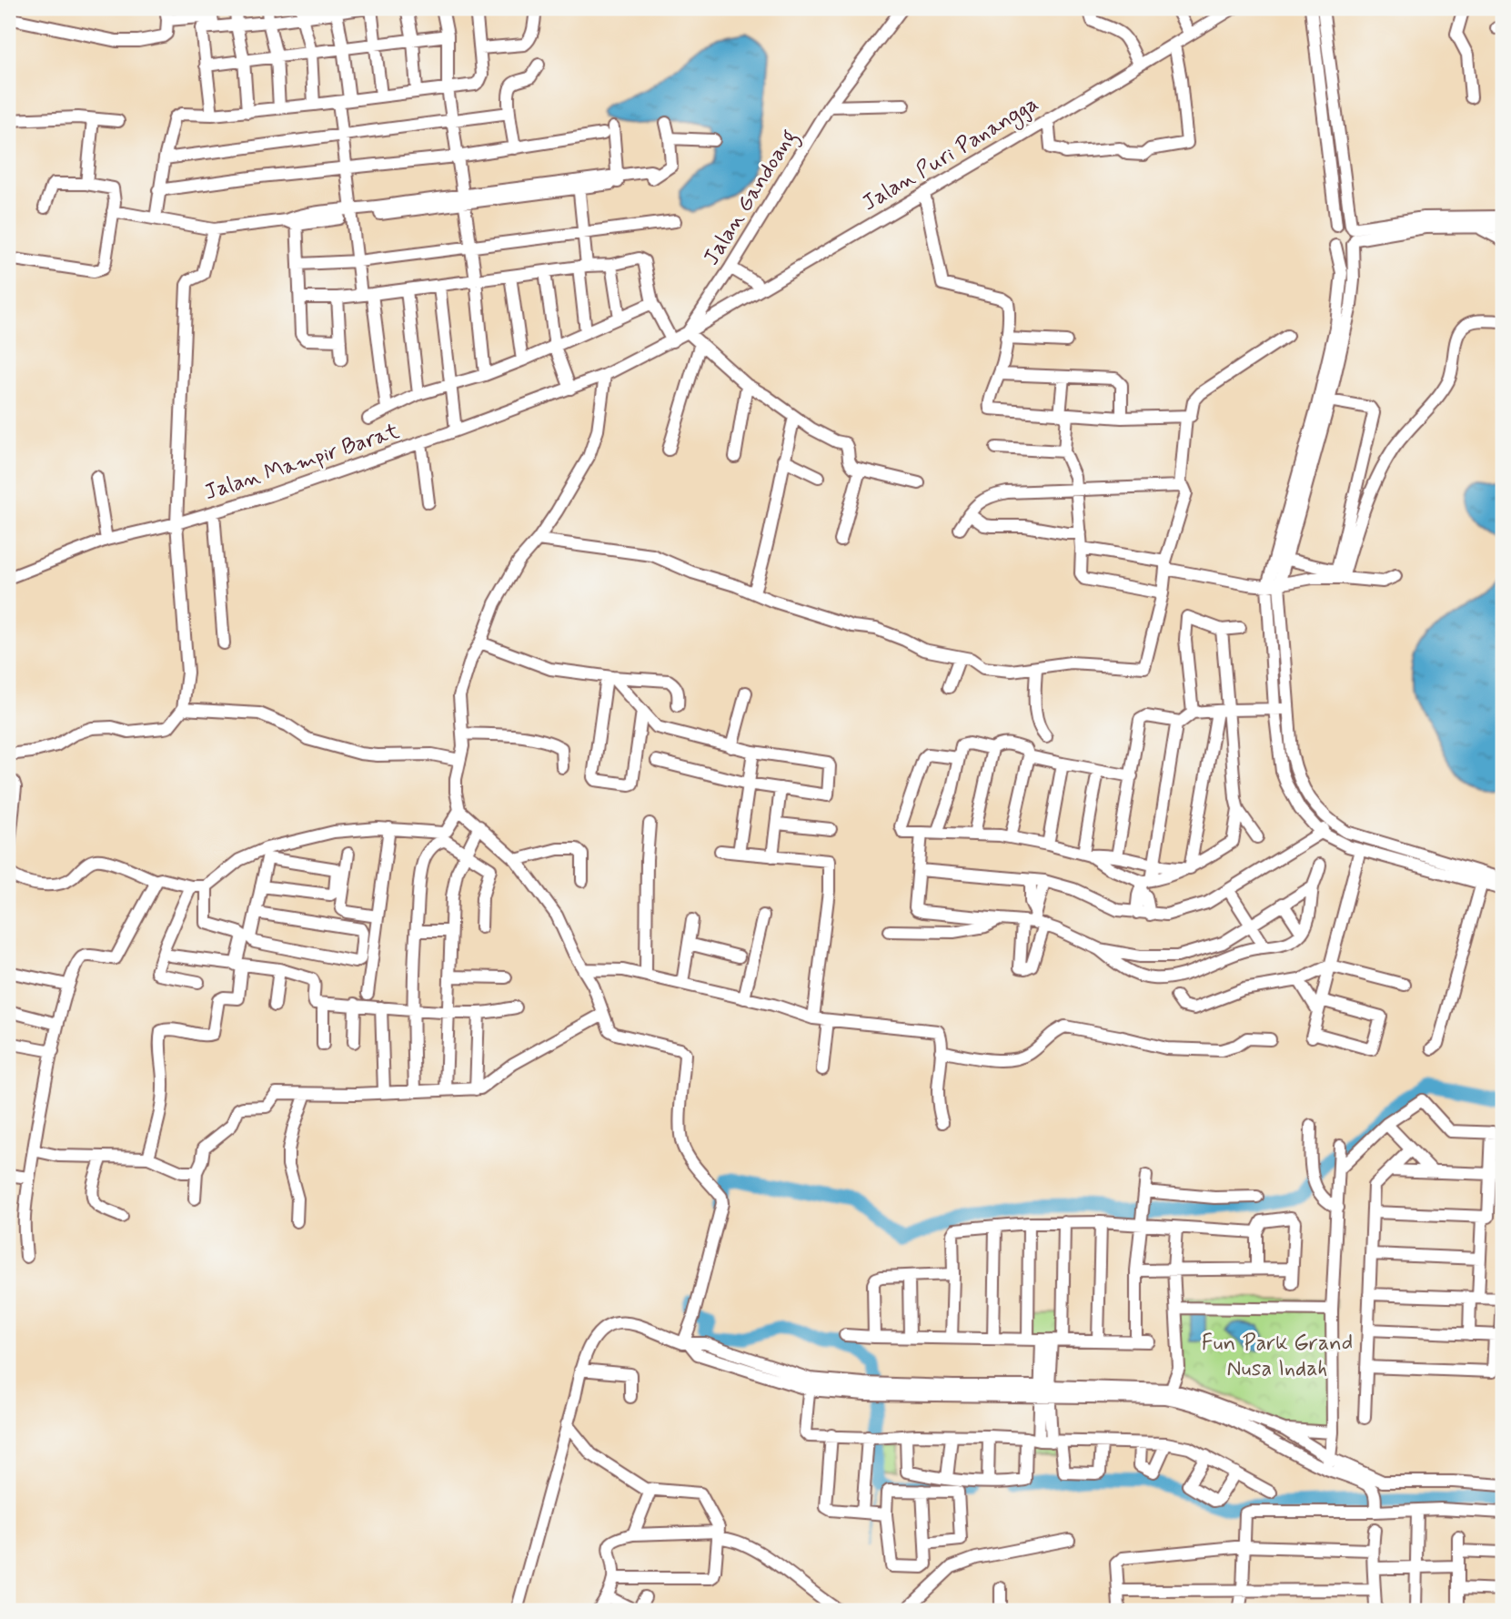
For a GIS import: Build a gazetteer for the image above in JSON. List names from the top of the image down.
{
  "streets": {
    "street": ["Jalan Puri Panangga", "Jalan Gandoang", "Jalan Mampir Barat"]
  },
  "crossings": [
    ["Jalan Puri Panangga", "Jalan Gandoang"],
    ["Jalan Gandoang", "Jalan Mampir Barat"]
  ],
  "parks": ["Fun Park Grand Nusa Indah"]
}
